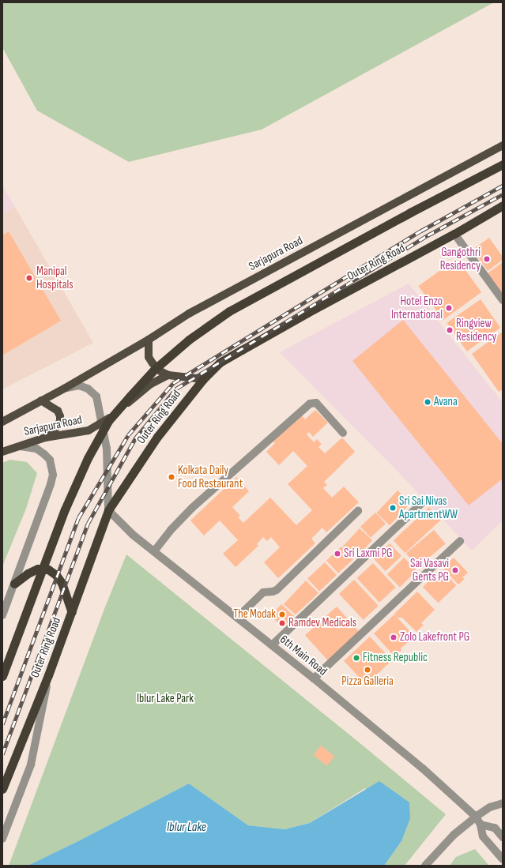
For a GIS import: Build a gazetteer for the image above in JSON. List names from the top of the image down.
{
  "streets": {
    "highway": ["Outer Ring Road"],
    "main road": ["Sarjapura Road"],
    "street": ["6th Main Road"]
  },
  "crossings": [
    ["Outer Ring Road", "6th Main Road"]
  ],
  "water": ["Iblur Lake"],
  "parks": ["Iblur Lake Park"],
  "places": [
    "Gangothri Residency",
    "Manipal Hospitals",
    "Hotel Enzo International",
    "Ringview Residency",
    "Avana",
    "Kolkata Daily Food Restaurant",
    "Sri Sai Nivas ApartmentWW",
    "Sri Laxmi PG",
    "Sai Vasavi Gents PG",
    "The Modak",
    "Ramdev Medicals",
    "Zolo Lakefront PG",
    "Fitness Republic",
    "Pizza Galleria"
  ]
}
